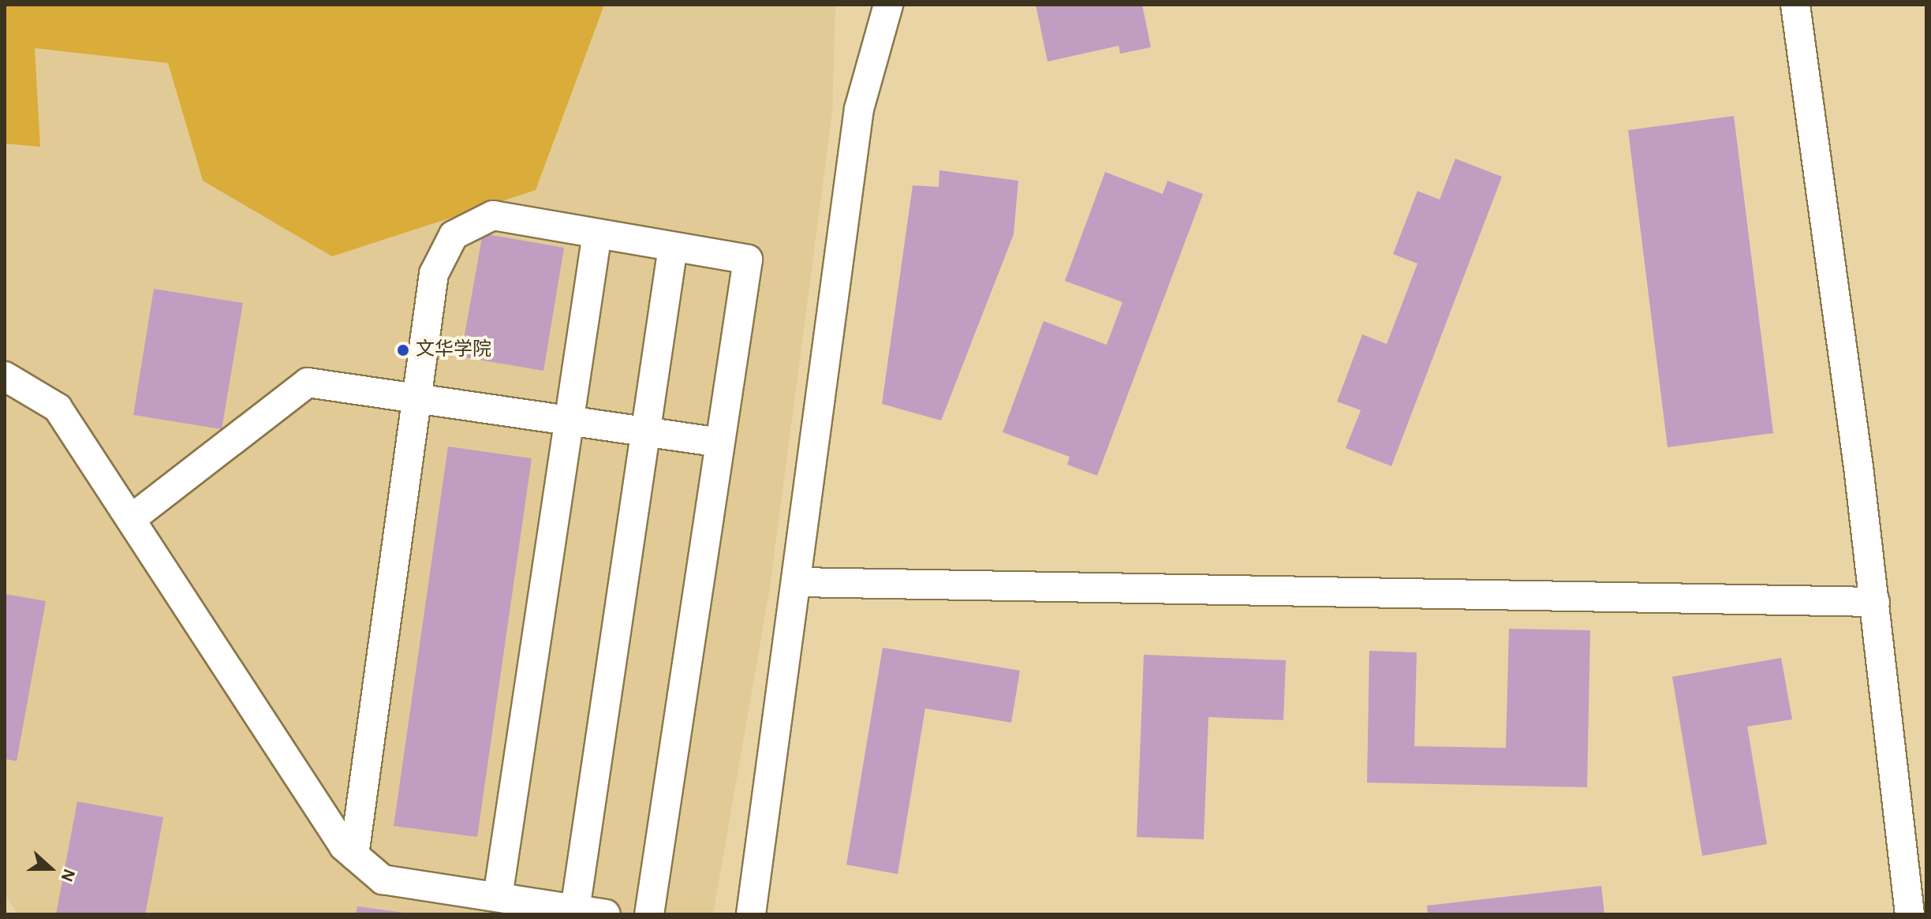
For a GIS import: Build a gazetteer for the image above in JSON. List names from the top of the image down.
{
  "places": ["文华学院"],
  "north": "right"
}
